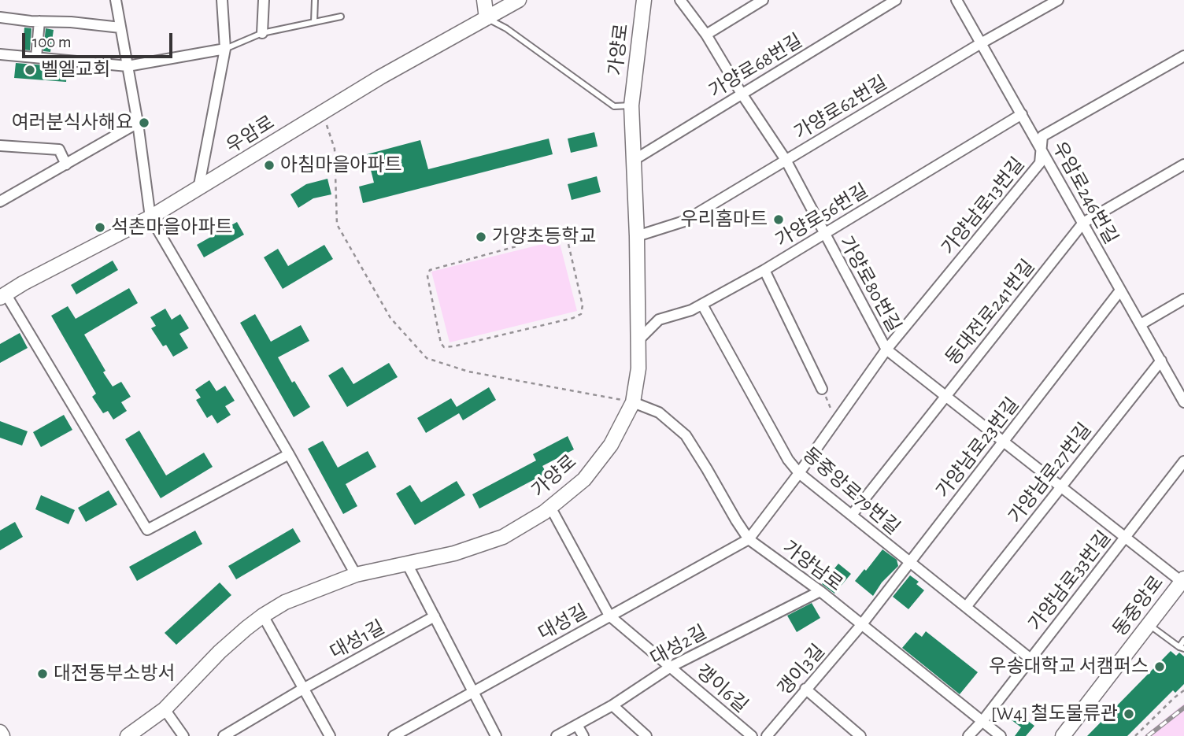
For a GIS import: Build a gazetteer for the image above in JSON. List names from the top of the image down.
{
  "streets": {
    "street": [
      "가양로",
      "가양로68번길",
      "가양로62번길",
      "우암로",
      "우암로246번길",
      "가양남로13번길",
      "가양로56번길",
      "가양로80번길",
      "동대전로241번길",
      "가양남로23번길",
      "가양남로27번길",
      "동중앙로79번길",
      "가양남로",
      "가양남로33번길",
      "동중앙로",
      "대성길",
      "대성1길",
      "대성2길",
      "갱이3길",
      "갱이6길"
    ]
  },
  "crossings": [
    ["가양로", "가양로68번길"],
    ["가양로", "가양로62번길"],
    ["가양로", "가양로56번길"],
    ["가양로", "가양남로"],
    ["가양로68번길", "가양로80번길"],
    ["가양로62번길", "우암로246번길"],
    ["가양로62번길", "가양로80번길"],
    ["우암로246번길", "가양남로13번길"],
    ["우암로246번길", "가양로56번길"],
    ["우암로246번길", "동대전로241번길"],
    ["우암로246번길", "가양남로23번길"],
    ["우암로246번길", "가양남로27번길"],
    ["가양남로13번길", "가양로80번길"],
    ["가양남로13번길", "동중앙로79번길"],
    ["가양남로13번길", "가양남로"],
    ["가양남로13번길", "대성길"],
    ["가양로56번길", "가양로80번길"],
    ["가양로56번길", "동중앙로79번길"],
    ["가양로80번길", "동대전로241번길"],
    ["가양로80번길", "가양남로23번길"],
    ["가양로80번길", "가양남로27번길"],
    ["가양로80번길", "가양남로33번길"],
    ["가양로80번길", "동중앙로"],
    ["동대전로241번길", "동중앙로79번길"],
    ["가양남로23번길", "동중앙로79번길"],
    ["가양남로23번길", "가양남로"],
    ["가양남로23번길", "갱이3길"],
    ["가양남로27번길", "동중앙로79번길"],
    ["동중앙로79번길", "가양남로33번길"],
    ["가양남로", "가양남로33번길"],
    ["가양남로", "대성길"],
    ["가양남로", "대성2길"],
    ["가양남로", "갱이3길"],
    ["대성길", "갱이6길"],
    ["대성2길", "갱이6길"]
  ],
  "places": [
    "벨엘교회",
    "여러분식사해요",
    "아침마을아파트",
    "우리홈마트",
    "석촌마을아파트",
    "가양초등학교",
    "우송대학교 서캠퍼스",
    "대전동부소방서",
    "[W4] 철도물류관"
  ],
  "scale_bar": "100 m"
}
